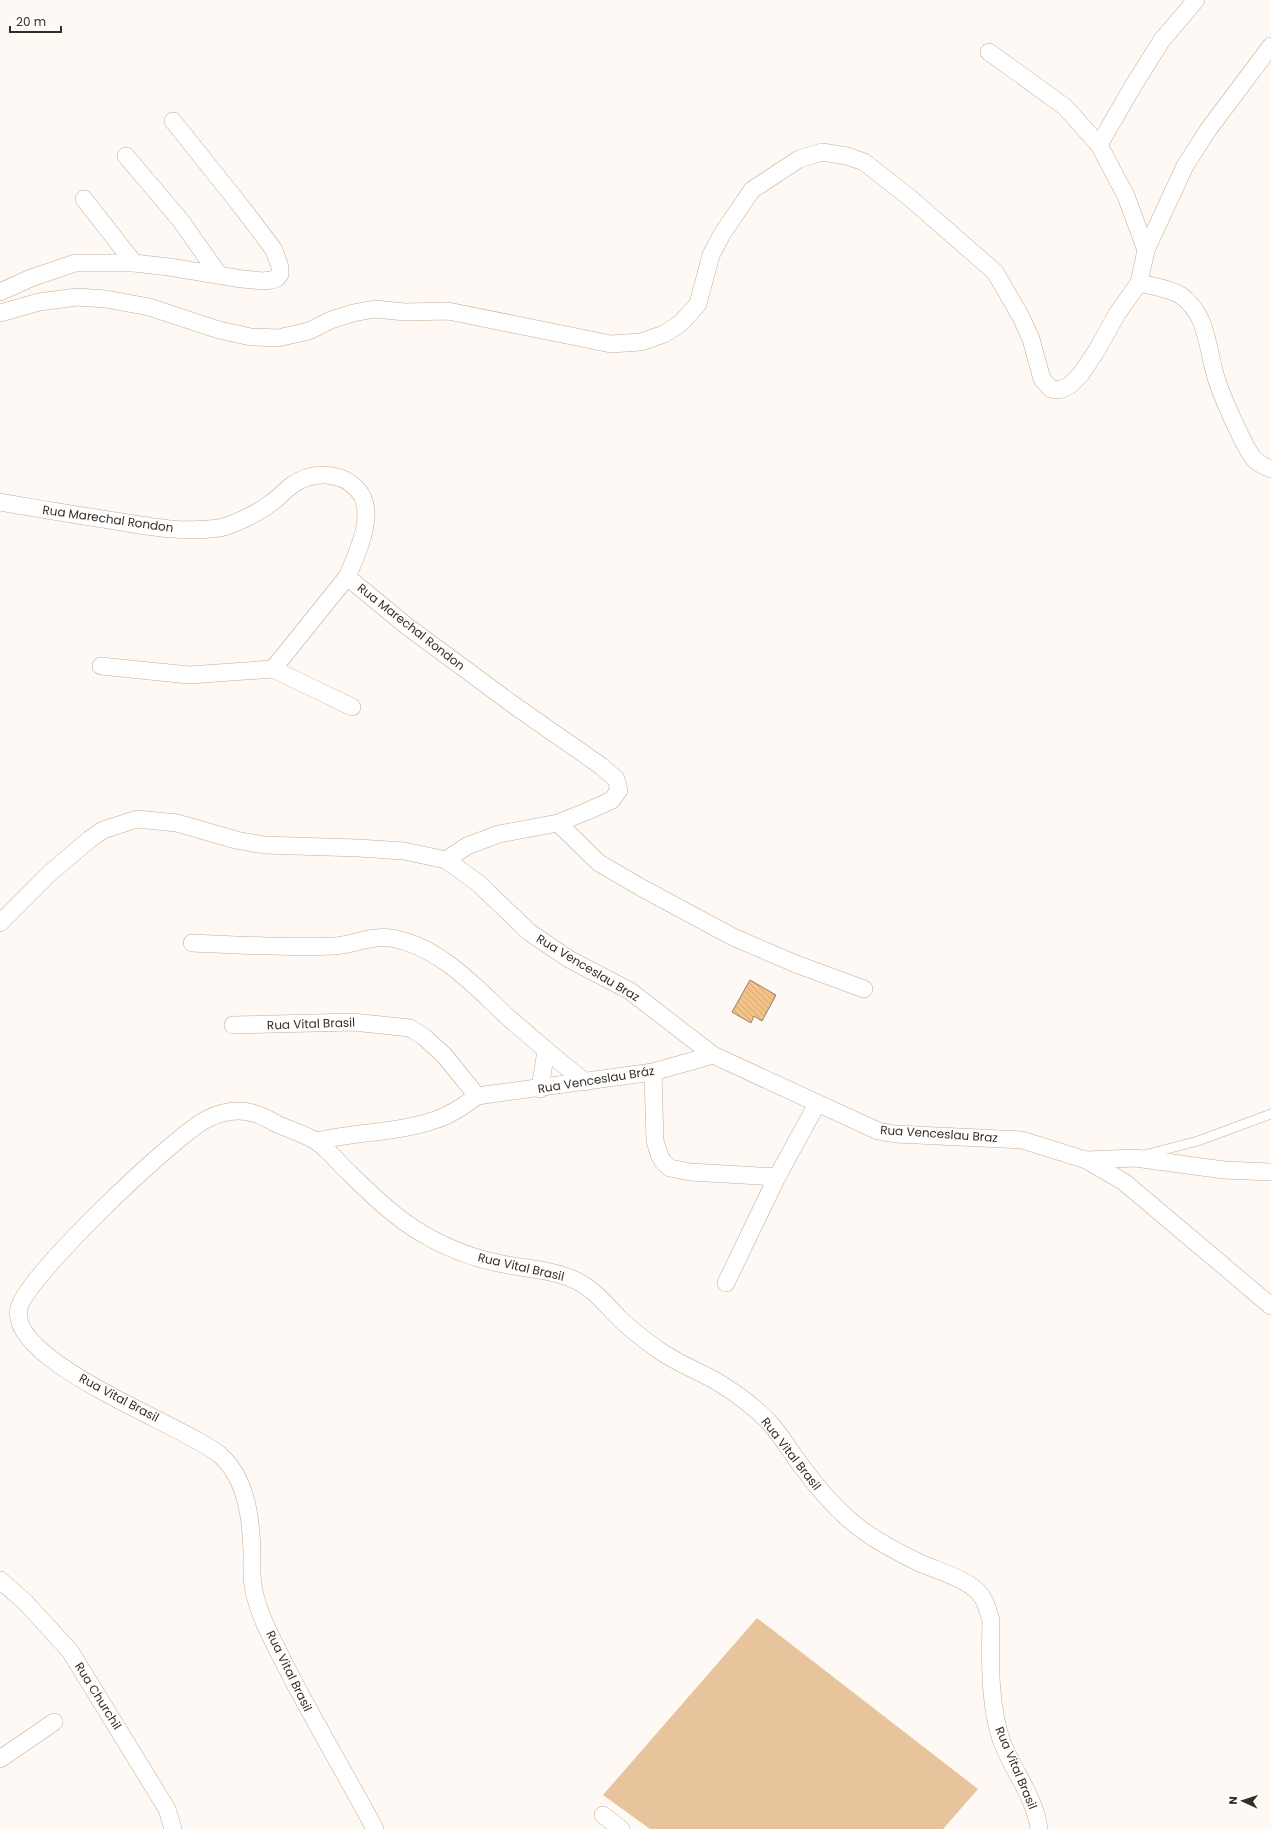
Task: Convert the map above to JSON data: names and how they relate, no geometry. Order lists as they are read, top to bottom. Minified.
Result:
{"streets":{"street":["Rua Marechal Rondon","Rua Venceslau Braz","Rua Vital Brasil","Rua Venceslau Bráz","Rua Churchil"]},"crossings":[["Rua Marechal Rondon","Rua Venceslau Braz"],["Rua Venceslau Braz","Rua Venceslau Bráz"],["Rua Vital Brasil","Rua Venceslau Bráz"]],"scale_bar":"20 m","north":"left"}
